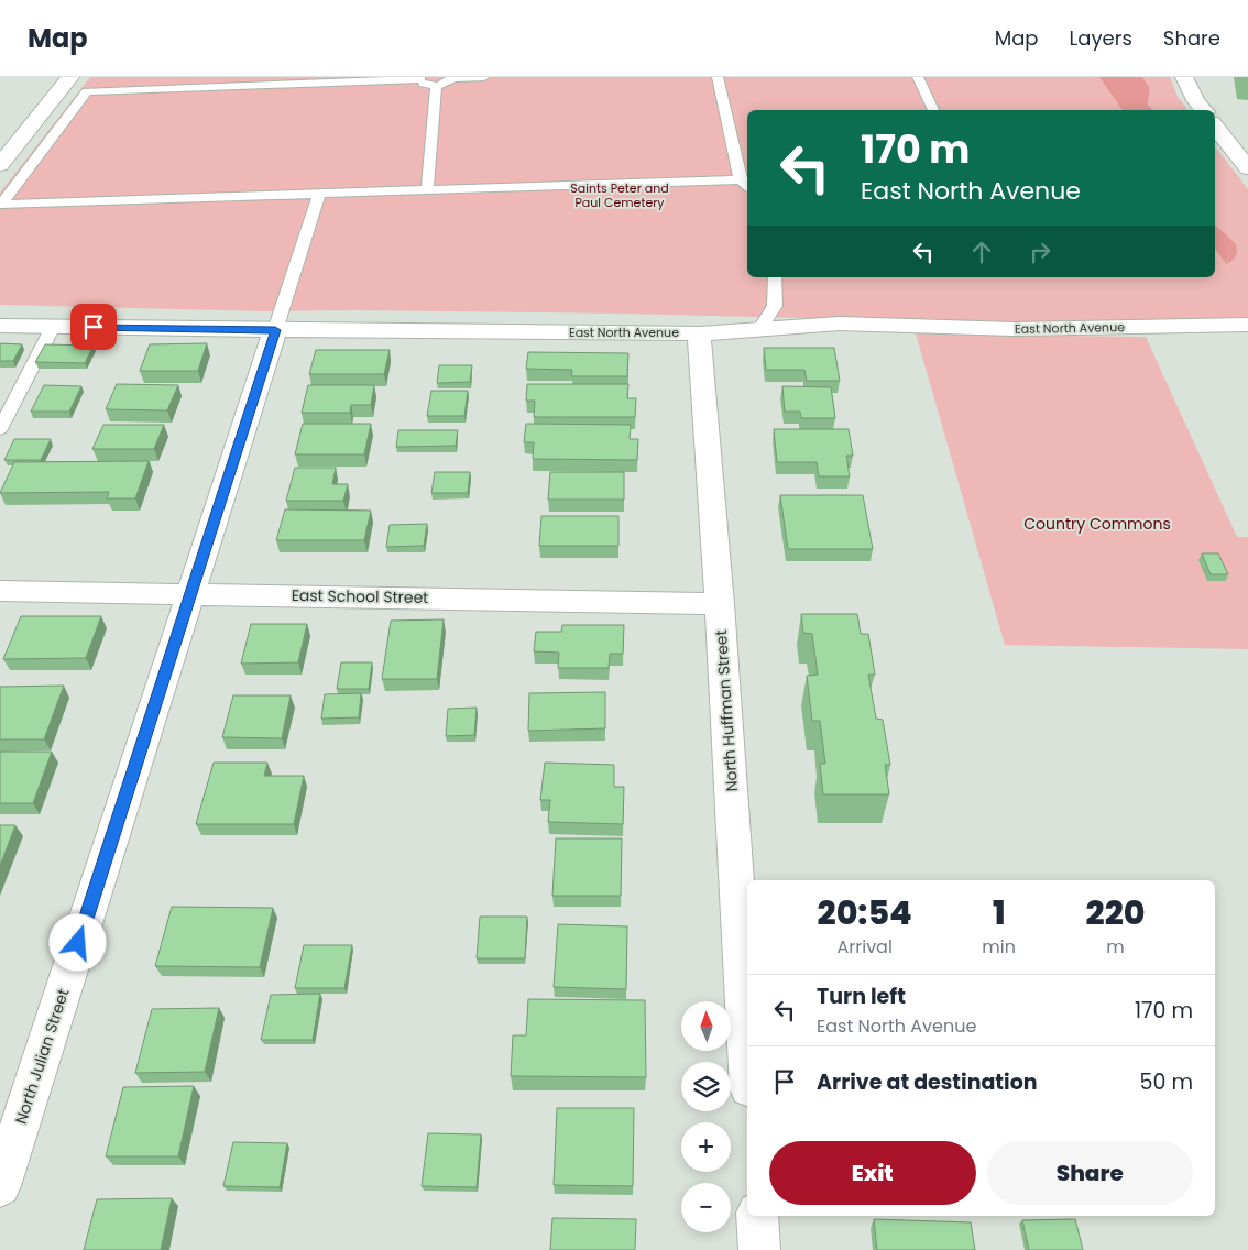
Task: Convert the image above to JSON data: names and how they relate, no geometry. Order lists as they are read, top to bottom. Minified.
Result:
{"streets":{"street":["East North Avenue","East School Street","North Huffman Street","North Julian Street"]},"crossings":[["East North Avenue","North Huffman Street"],["East North Avenue","North Julian Street"],["East School Street","North Huffman Street"],["East School Street","North Julian Street"]],"parks":["Saints Peter and Paul Cemetery","Country Commons"],"north":"top","page":{"header":"Map","nav":["Map","Layers","Share"],"turn":["170 m","East North Avenue"],"eta":["20:54","Arrival","1","min","220","m"],"list":[{"name":"Turn left","note":"East North Avenue","value":"170 m"},{"name":"Arrive at destination","value":"50 m"}],"map_buttons":["+","−"],"buttons":["Exit","Share"]}}
